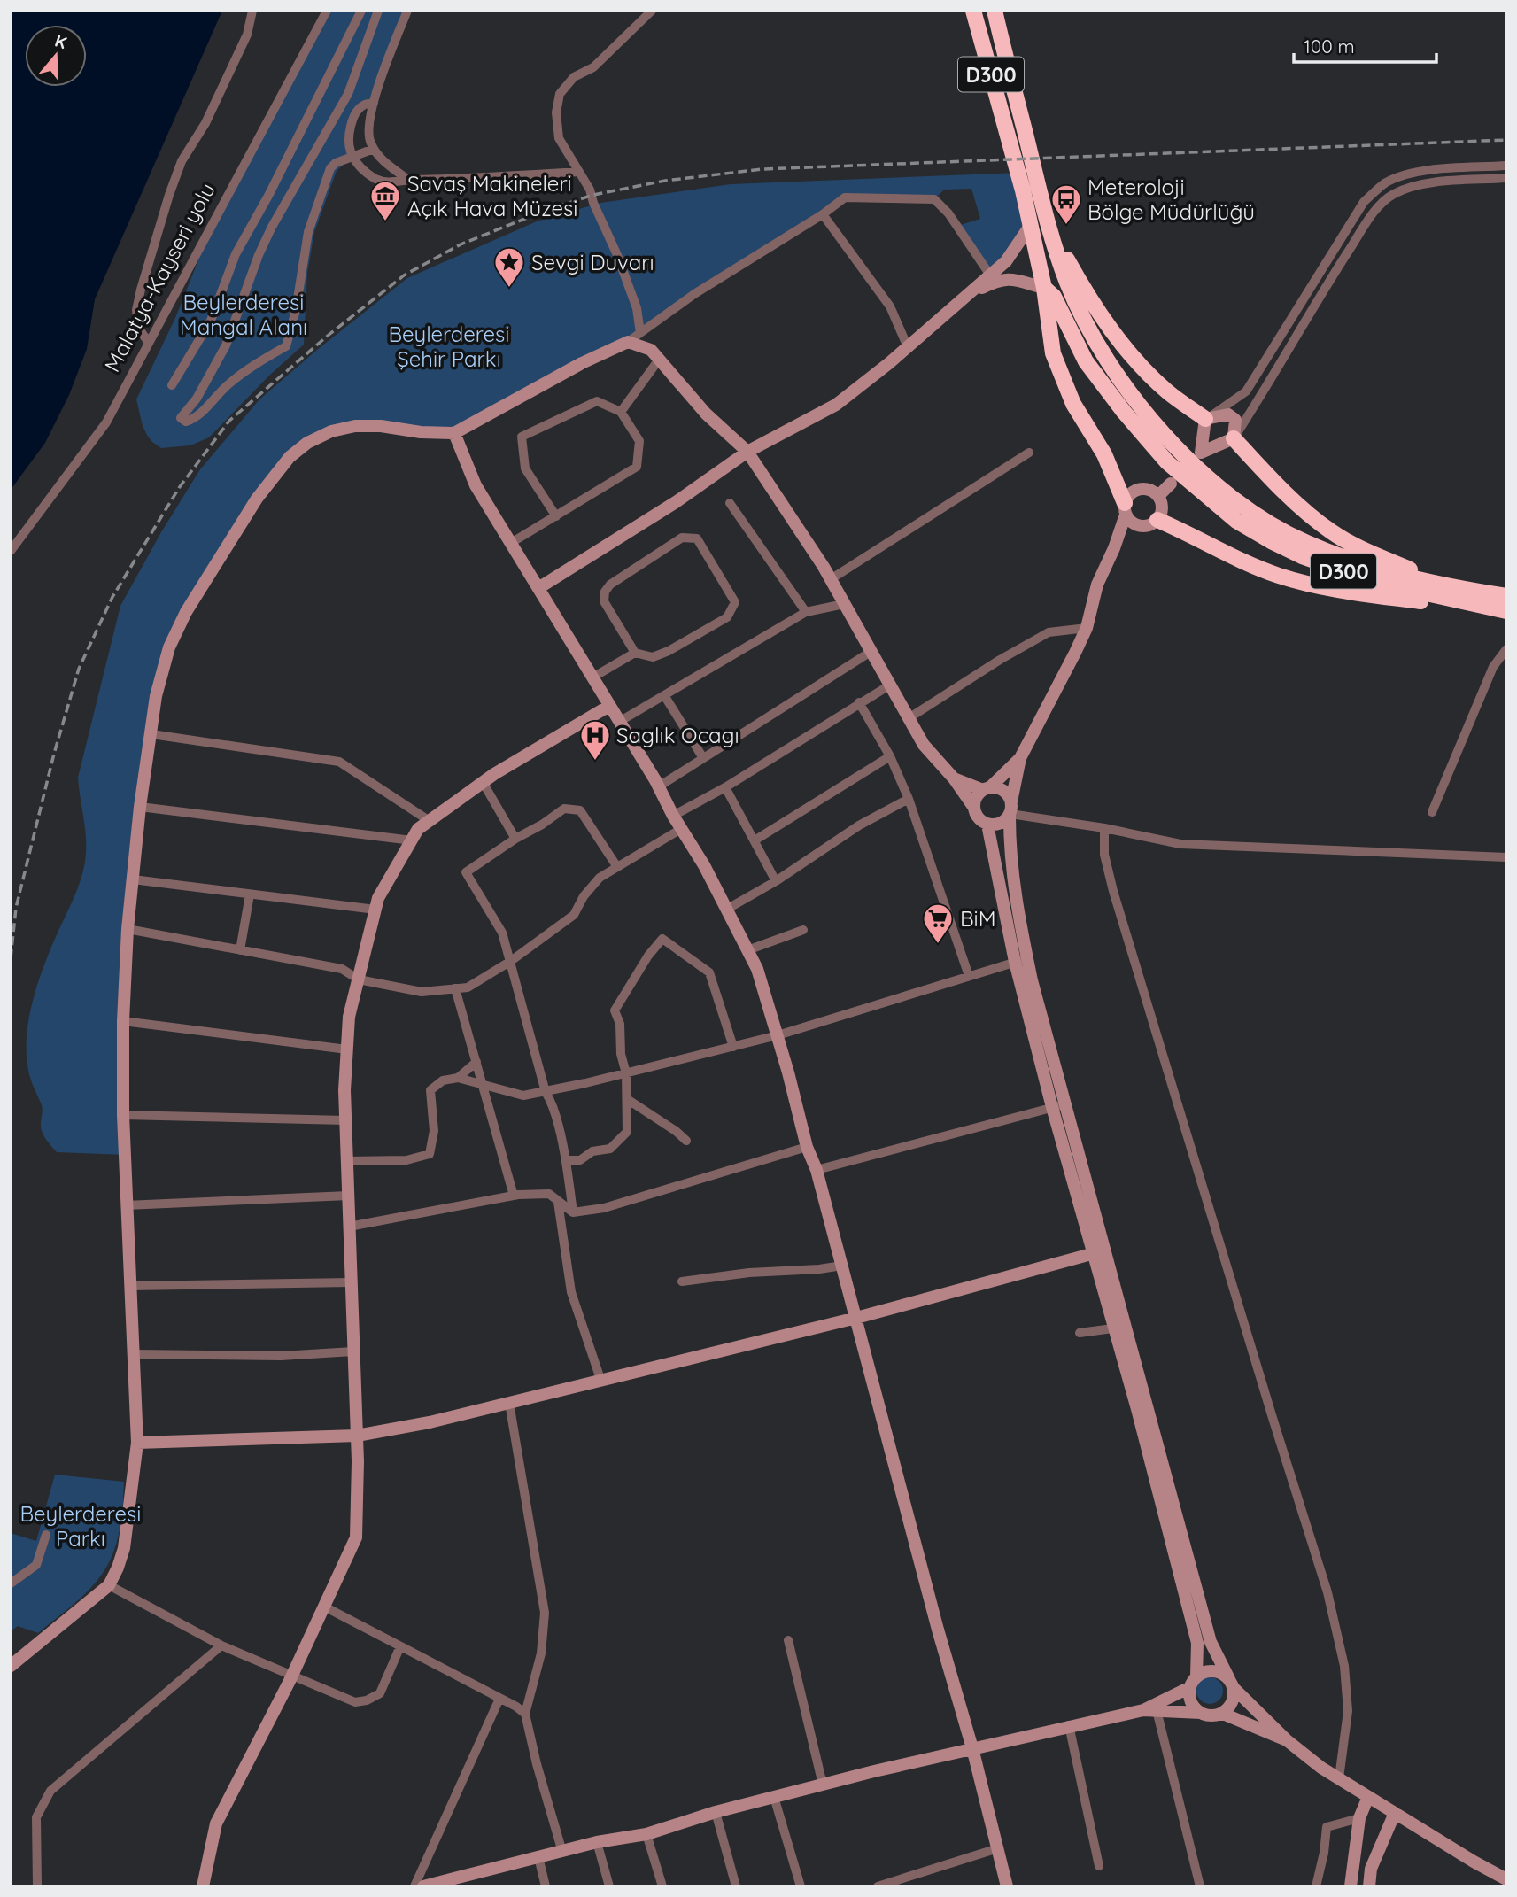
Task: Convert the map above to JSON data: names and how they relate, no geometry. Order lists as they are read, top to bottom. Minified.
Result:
{"streets":{"highway":["D300"],"street":["Malatya-Kayseri yolu"]},"parks":["Beylerderesi Mangal Alanı","Beylerderesi Şehir Parkı","Beylerderesi Parkı"],"places":{"museum":["Savaş Makineleri Açık Hava Müzesi"],"bus stop":["Meteroloji Bölge Müdürlüğü"],"place":["Sevgi Duvarı"],"hospital":["Saglık Ocagı"],"supermarket":["BiM"]},"scale_bar":"100 m","north":"top"}
